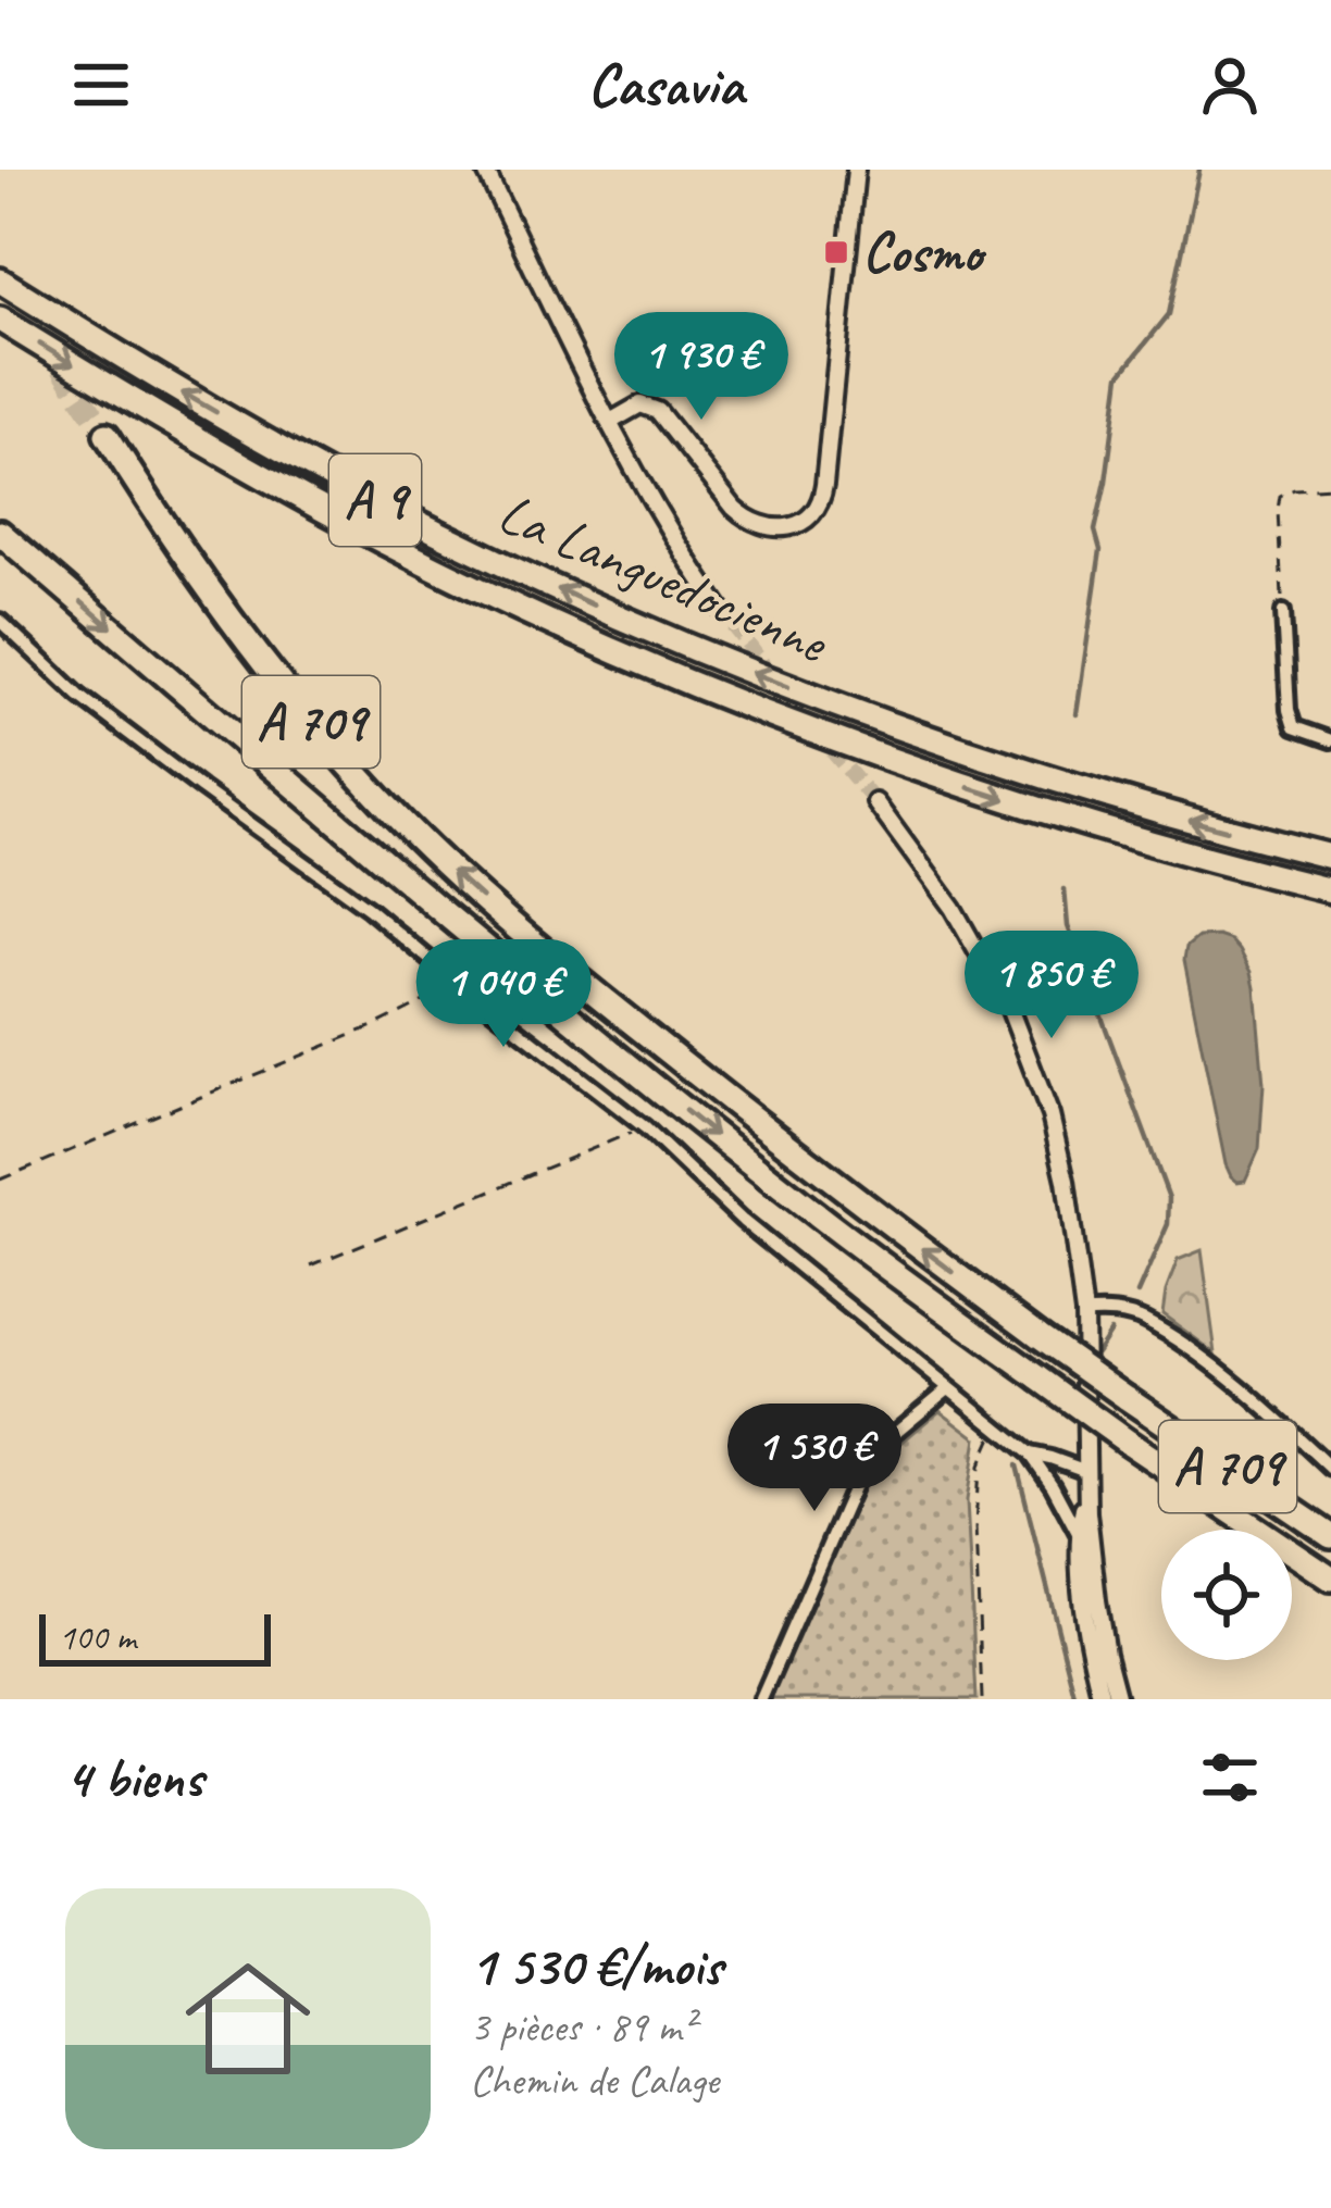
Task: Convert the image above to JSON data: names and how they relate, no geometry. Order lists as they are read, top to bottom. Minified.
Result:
{"streets":{"highway":["A 9","La Languedocienne","A 709"]},"places":{"transit":["Cosmo"]},"scale_bar":"100 m","page":{"header":"Casavia","price":["1 930 €","1 850 €","1 040 €","1 530 €"],"scale":"100 m","heading":"4 biens","list":[{"name":"1 530 €/mois","note":"3 pièces · 89 m² · Chemin de Calage"}]}}
